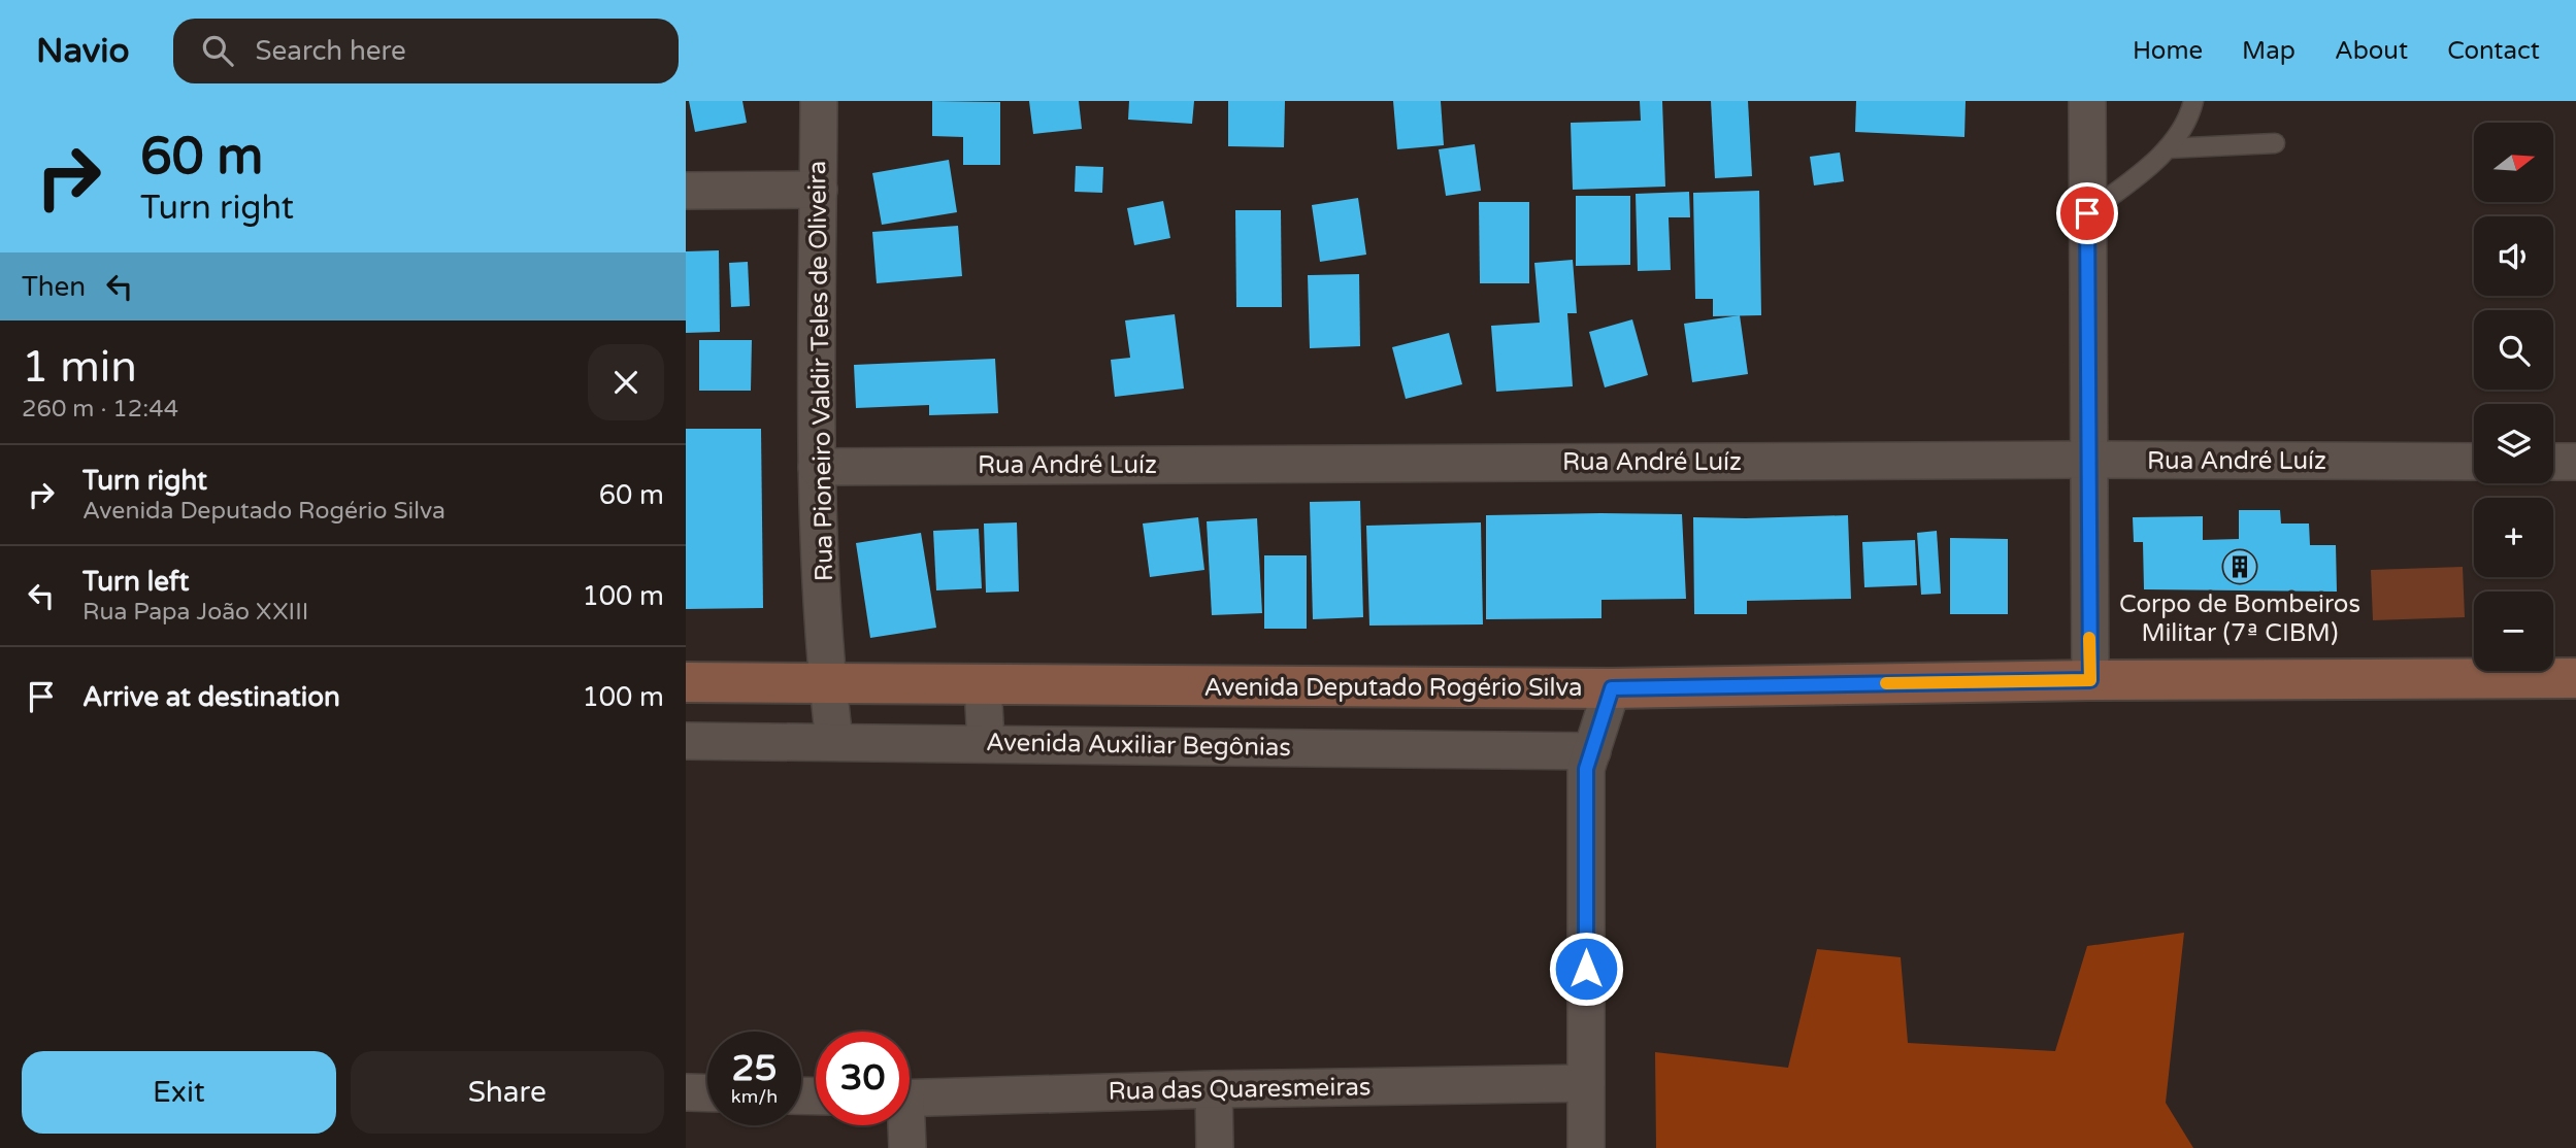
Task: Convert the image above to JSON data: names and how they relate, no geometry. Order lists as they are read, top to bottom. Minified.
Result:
{"streets":{"street":["Rua Pioneiro Valdir Teles de Oliveira","Rua André Luíz","Avenida Deputado Rogério Silva","Avenida Auxiliar Begônias","Rua das Quaresmeiras"]},"crossings":[["Rua Pioneiro Valdir Teles de Oliveira","Rua André Luíz"],["Rua Pioneiro Valdir Teles de Oliveira","Avenida Deputado Rogério Silva"],["Rua Pioneiro Valdir Teles de Oliveira","Avenida Auxiliar Begônias"]],"places":{"building":["Corpo de Bombeiros Militar (7ª CIBM)"]},"north":"right","page":{"header":"Navio","search":"Search here","nav":["Home","Map","About","Contact"],"turn":["60 m","Turn right"],"map_buttons":["+","−"],"then":"Then","heading":["1 min","260 m · 12:44"],"list":[{"name":"Turn right","note":"Avenida Deputado Rogério Silva","value":"60 m"},{"name":"Turn left","note":"Rua Papa João XXIII","value":"100 m"},{"name":"Arrive at destination","value":"100 m"}],"speed":"25 km/h","limit":"30","buttons":["Exit","Share"]}}
